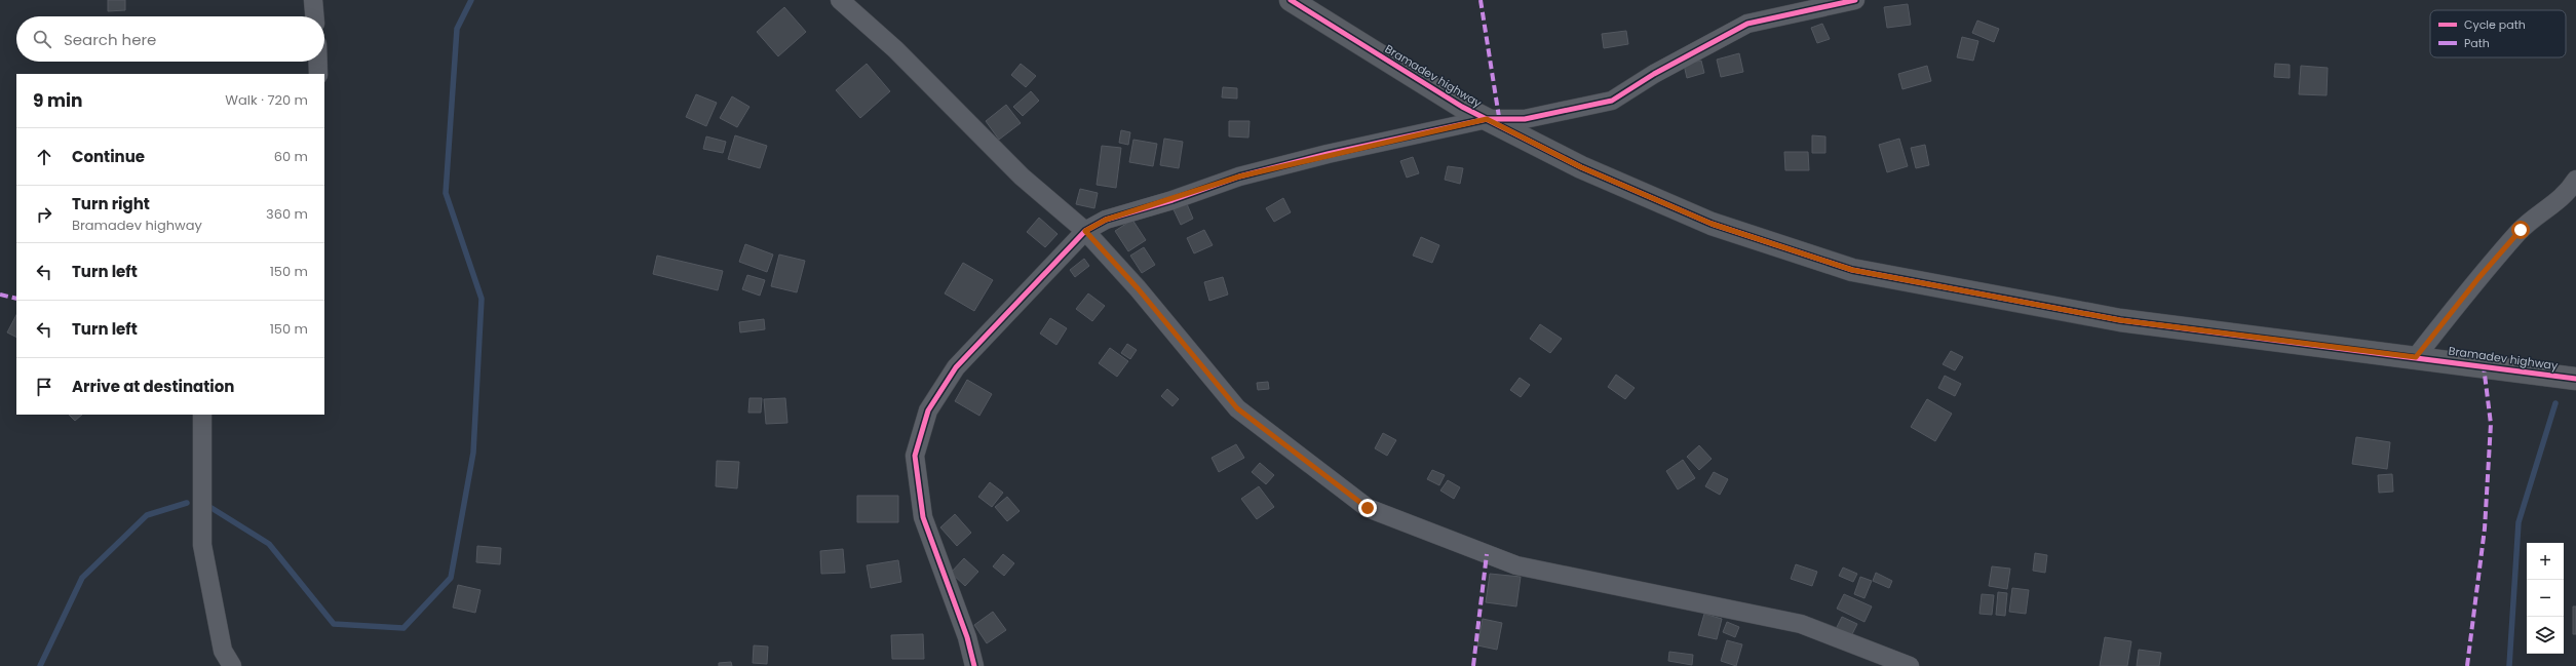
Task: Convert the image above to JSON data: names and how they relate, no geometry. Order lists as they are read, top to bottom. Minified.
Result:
{"streets":{"street":["Bramadev highway"]},"legend":["Cycle path","Path"],"page":{"search":"Search here","heading":["9 min","Walk · 720 m"],"list":[["Continue","60 m"],["Turn right","Bramadev highway","360 m"],["Turn left","150 m"],["Turn left","150 m"],"Arrive at destination"],"map_buttons":["+","−"]}}
